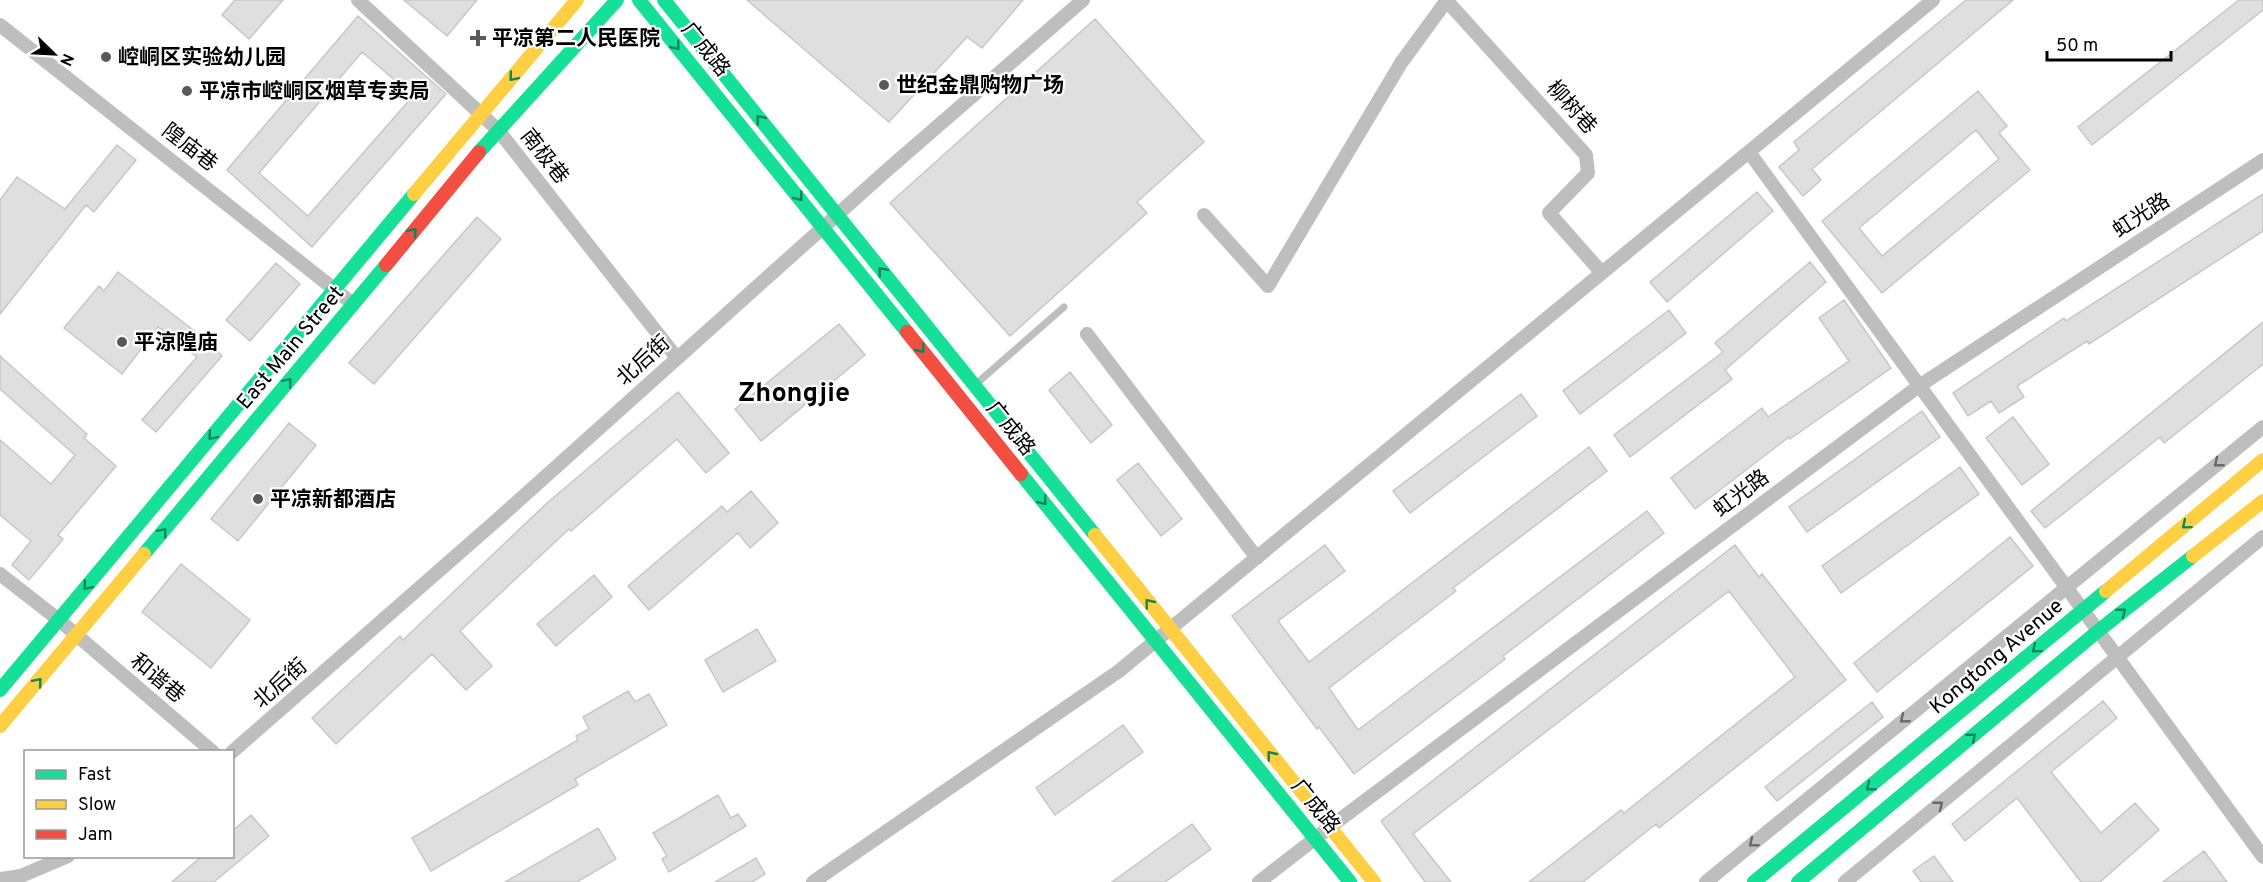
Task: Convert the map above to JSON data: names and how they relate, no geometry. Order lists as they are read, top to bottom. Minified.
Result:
{"streets":{"main road":["广成路","East Main Street","Kongtong Avenue"],"street":["柳树巷","隍庙巷","南极巷","虹光路","北后街","和谐巷"]},"crossings":[["广成路","虹光路"],["广成路","北后街"],["隍庙巷","East Main Street"],["南极巷","East Main Street"],["南极巷","北后街"],["East Main Street","和谐巷"]],"districts":["Zhongjie"],"places":{"health":["平凉第二人民医院"],"other":["崆峒区实验幼儿园","世纪金鼎购物广场","平凉市崆峒区烟草专卖局","平涼隍庙","平凉新都酒店"]},"legend":["Fast","Slow","Jam"],"scale_bar":"50 m","north":"bottom right"}
